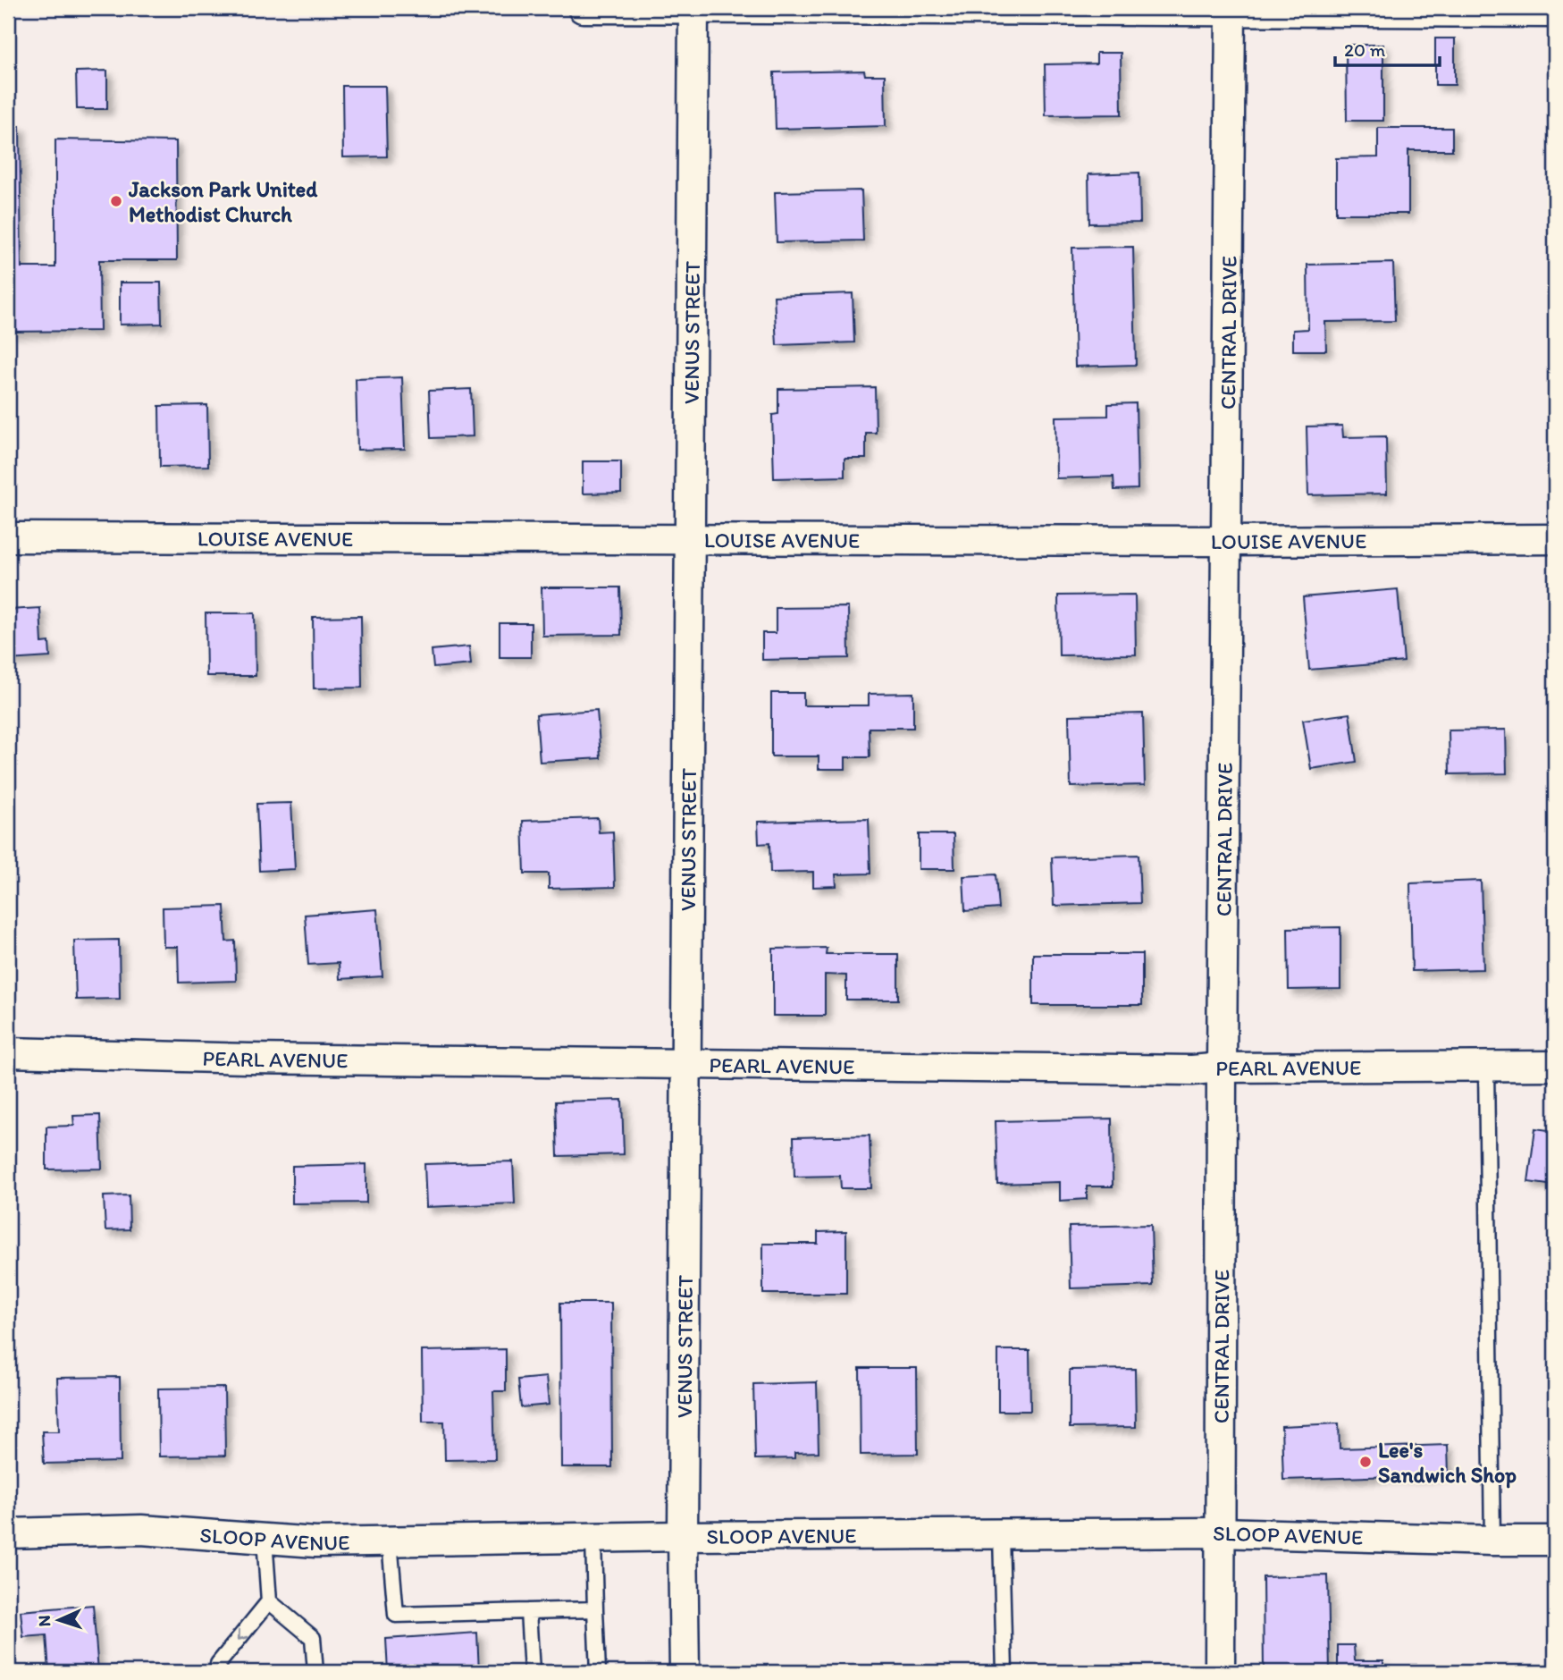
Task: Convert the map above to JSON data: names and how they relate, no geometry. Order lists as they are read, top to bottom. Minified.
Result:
{"streets":{"street":["VENUS STREET","CENTRAL DRIVE","LOUISE AVENUE","PEARL AVENUE","SLOOP AVENUE"]},"crossings":[["VENUS STREET","LOUISE AVENUE"],["VENUS STREET","PEARL AVENUE"],["VENUS STREET","SLOOP AVENUE"],["CENTRAL DRIVE","LOUISE AVENUE"],["CENTRAL DRIVE","PEARL AVENUE"],["CENTRAL DRIVE","SLOOP AVENUE"]],"places":["Jackson Park United Methodist Church","Lee's Sandwich Shop"],"scale_bar":"20 m","north":"left"}
